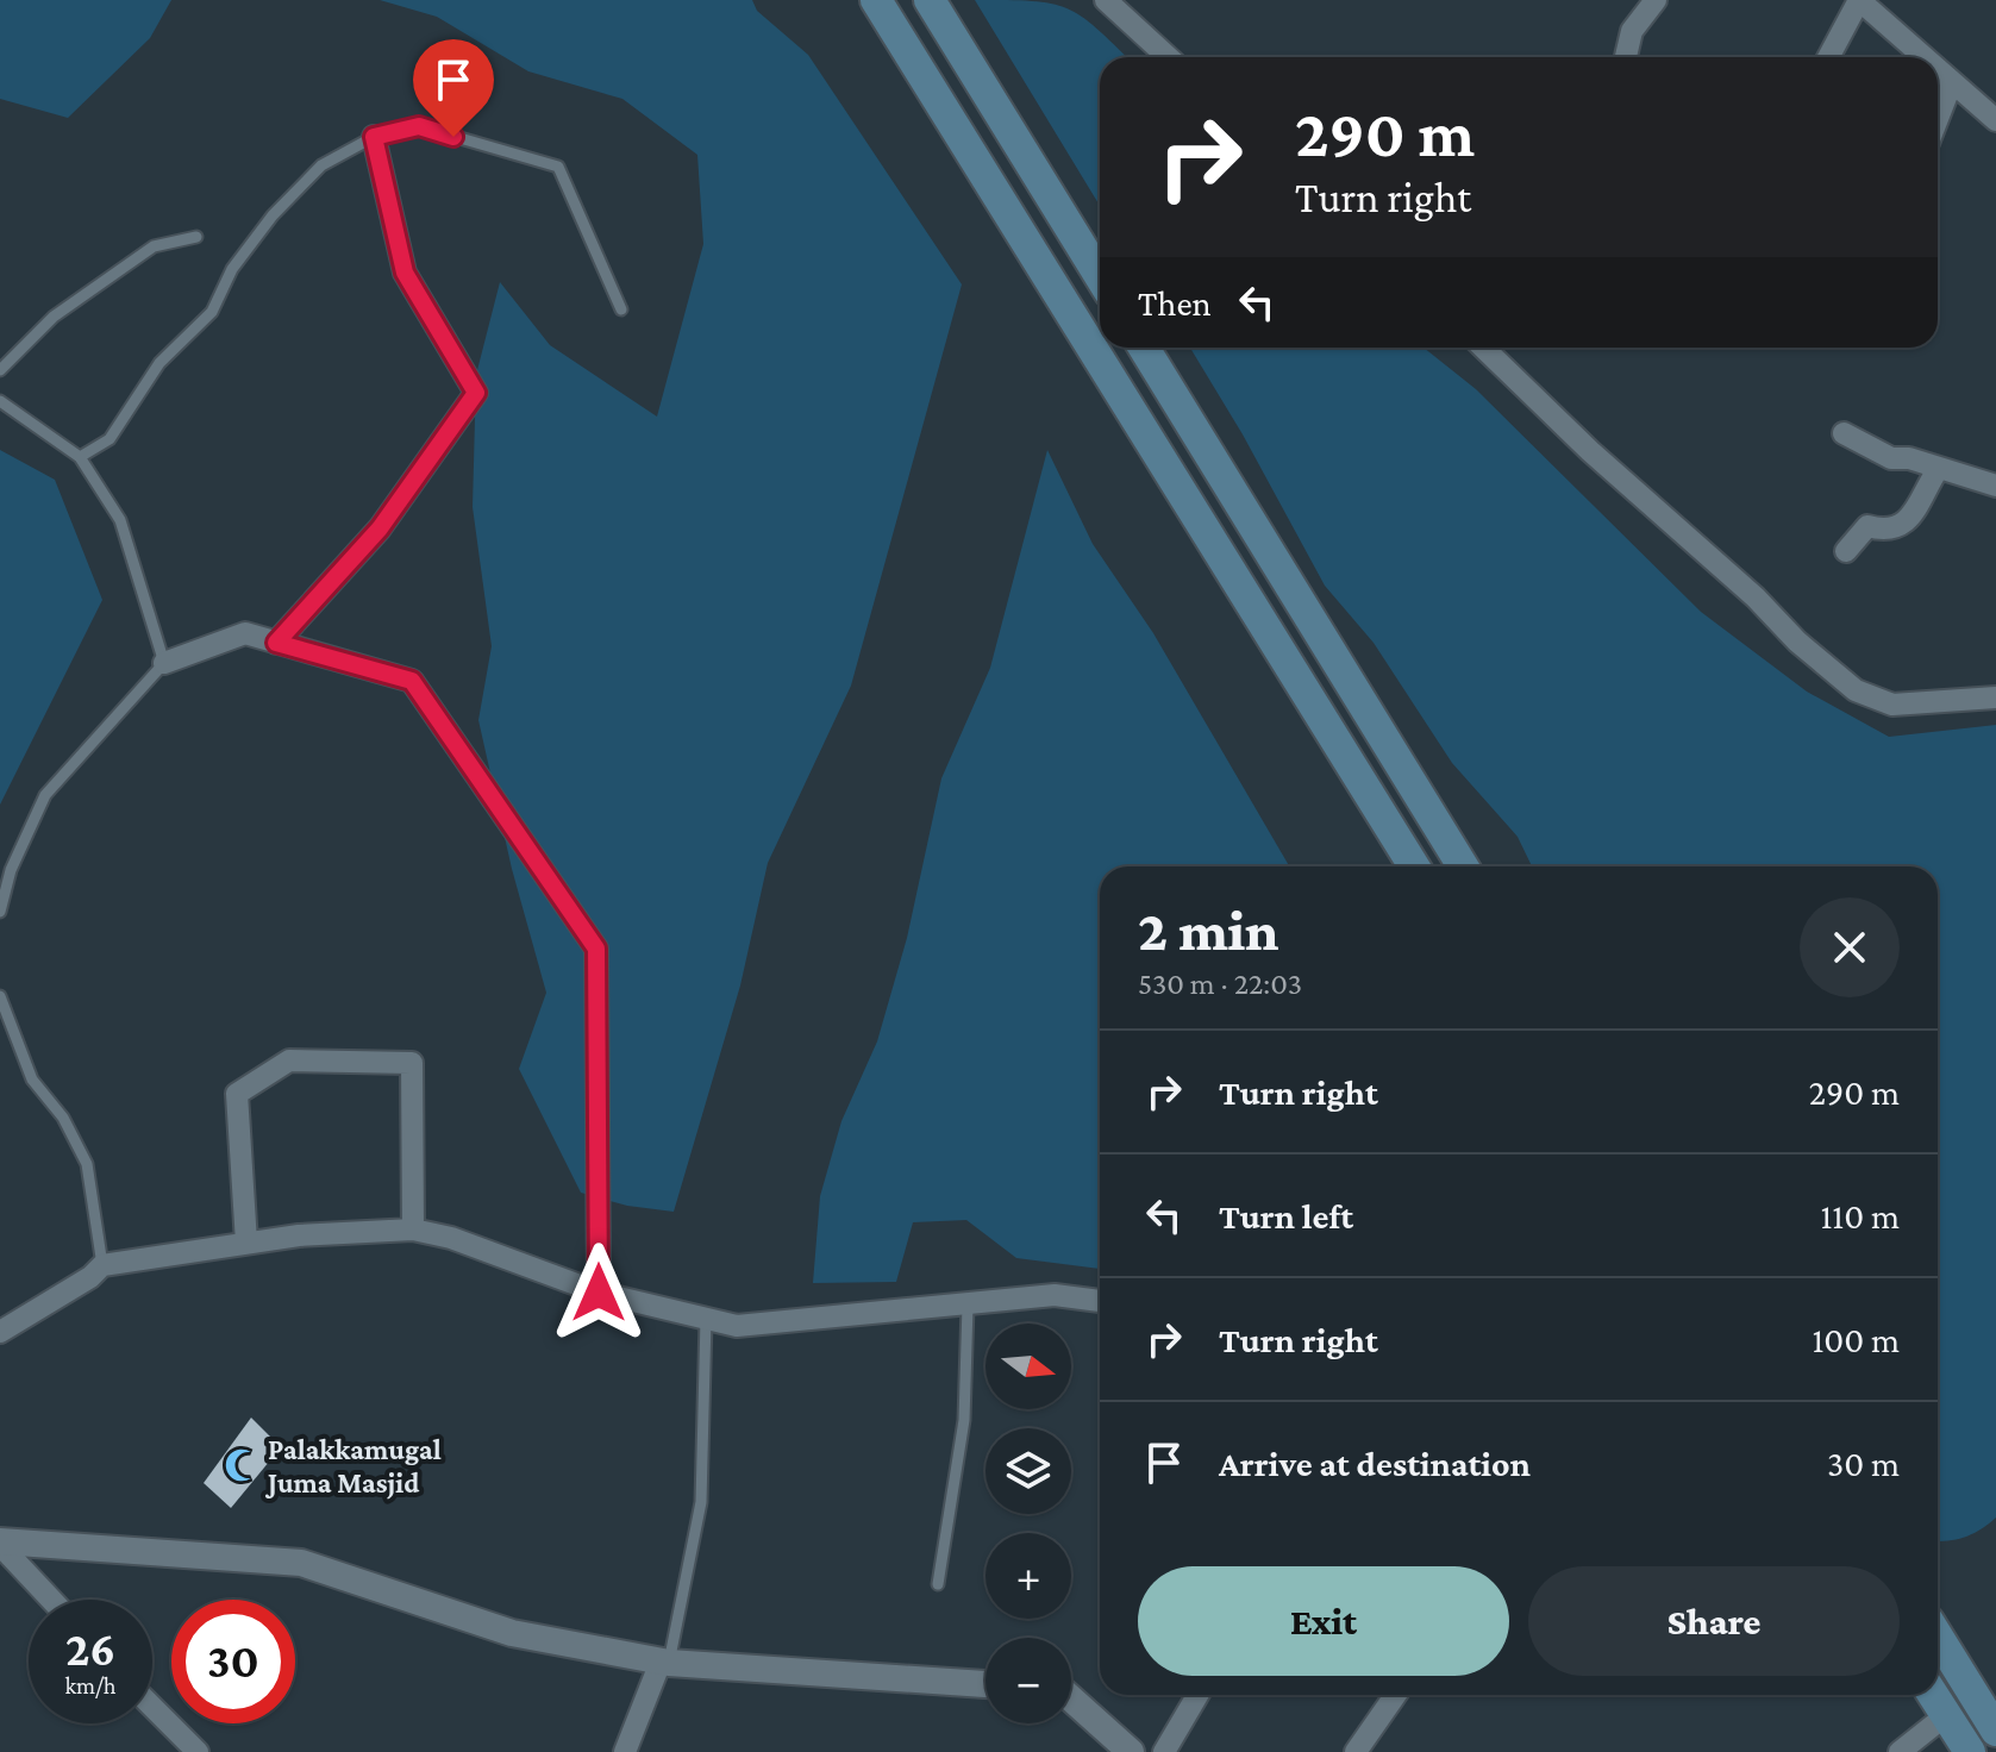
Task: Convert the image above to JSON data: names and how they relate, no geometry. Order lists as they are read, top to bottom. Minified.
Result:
{"places":{"mosque":["Palakkamugal Juma Masjid"]},"north":"right","page":{"turn":["290 m","Turn right"],"then":"Then","heading":["2 min","530 m · 22:03"],"list":[{"name":"Turn right","value":"290 m"},{"name":"Turn left","value":"110 m"},{"name":"Turn right","value":"100 m"},{"name":"Arrive at destination","value":"30 m"}],"map_buttons":["+","−"],"buttons":["Exit","Share"],"speed":"26 km/h","limit":"30"}}
